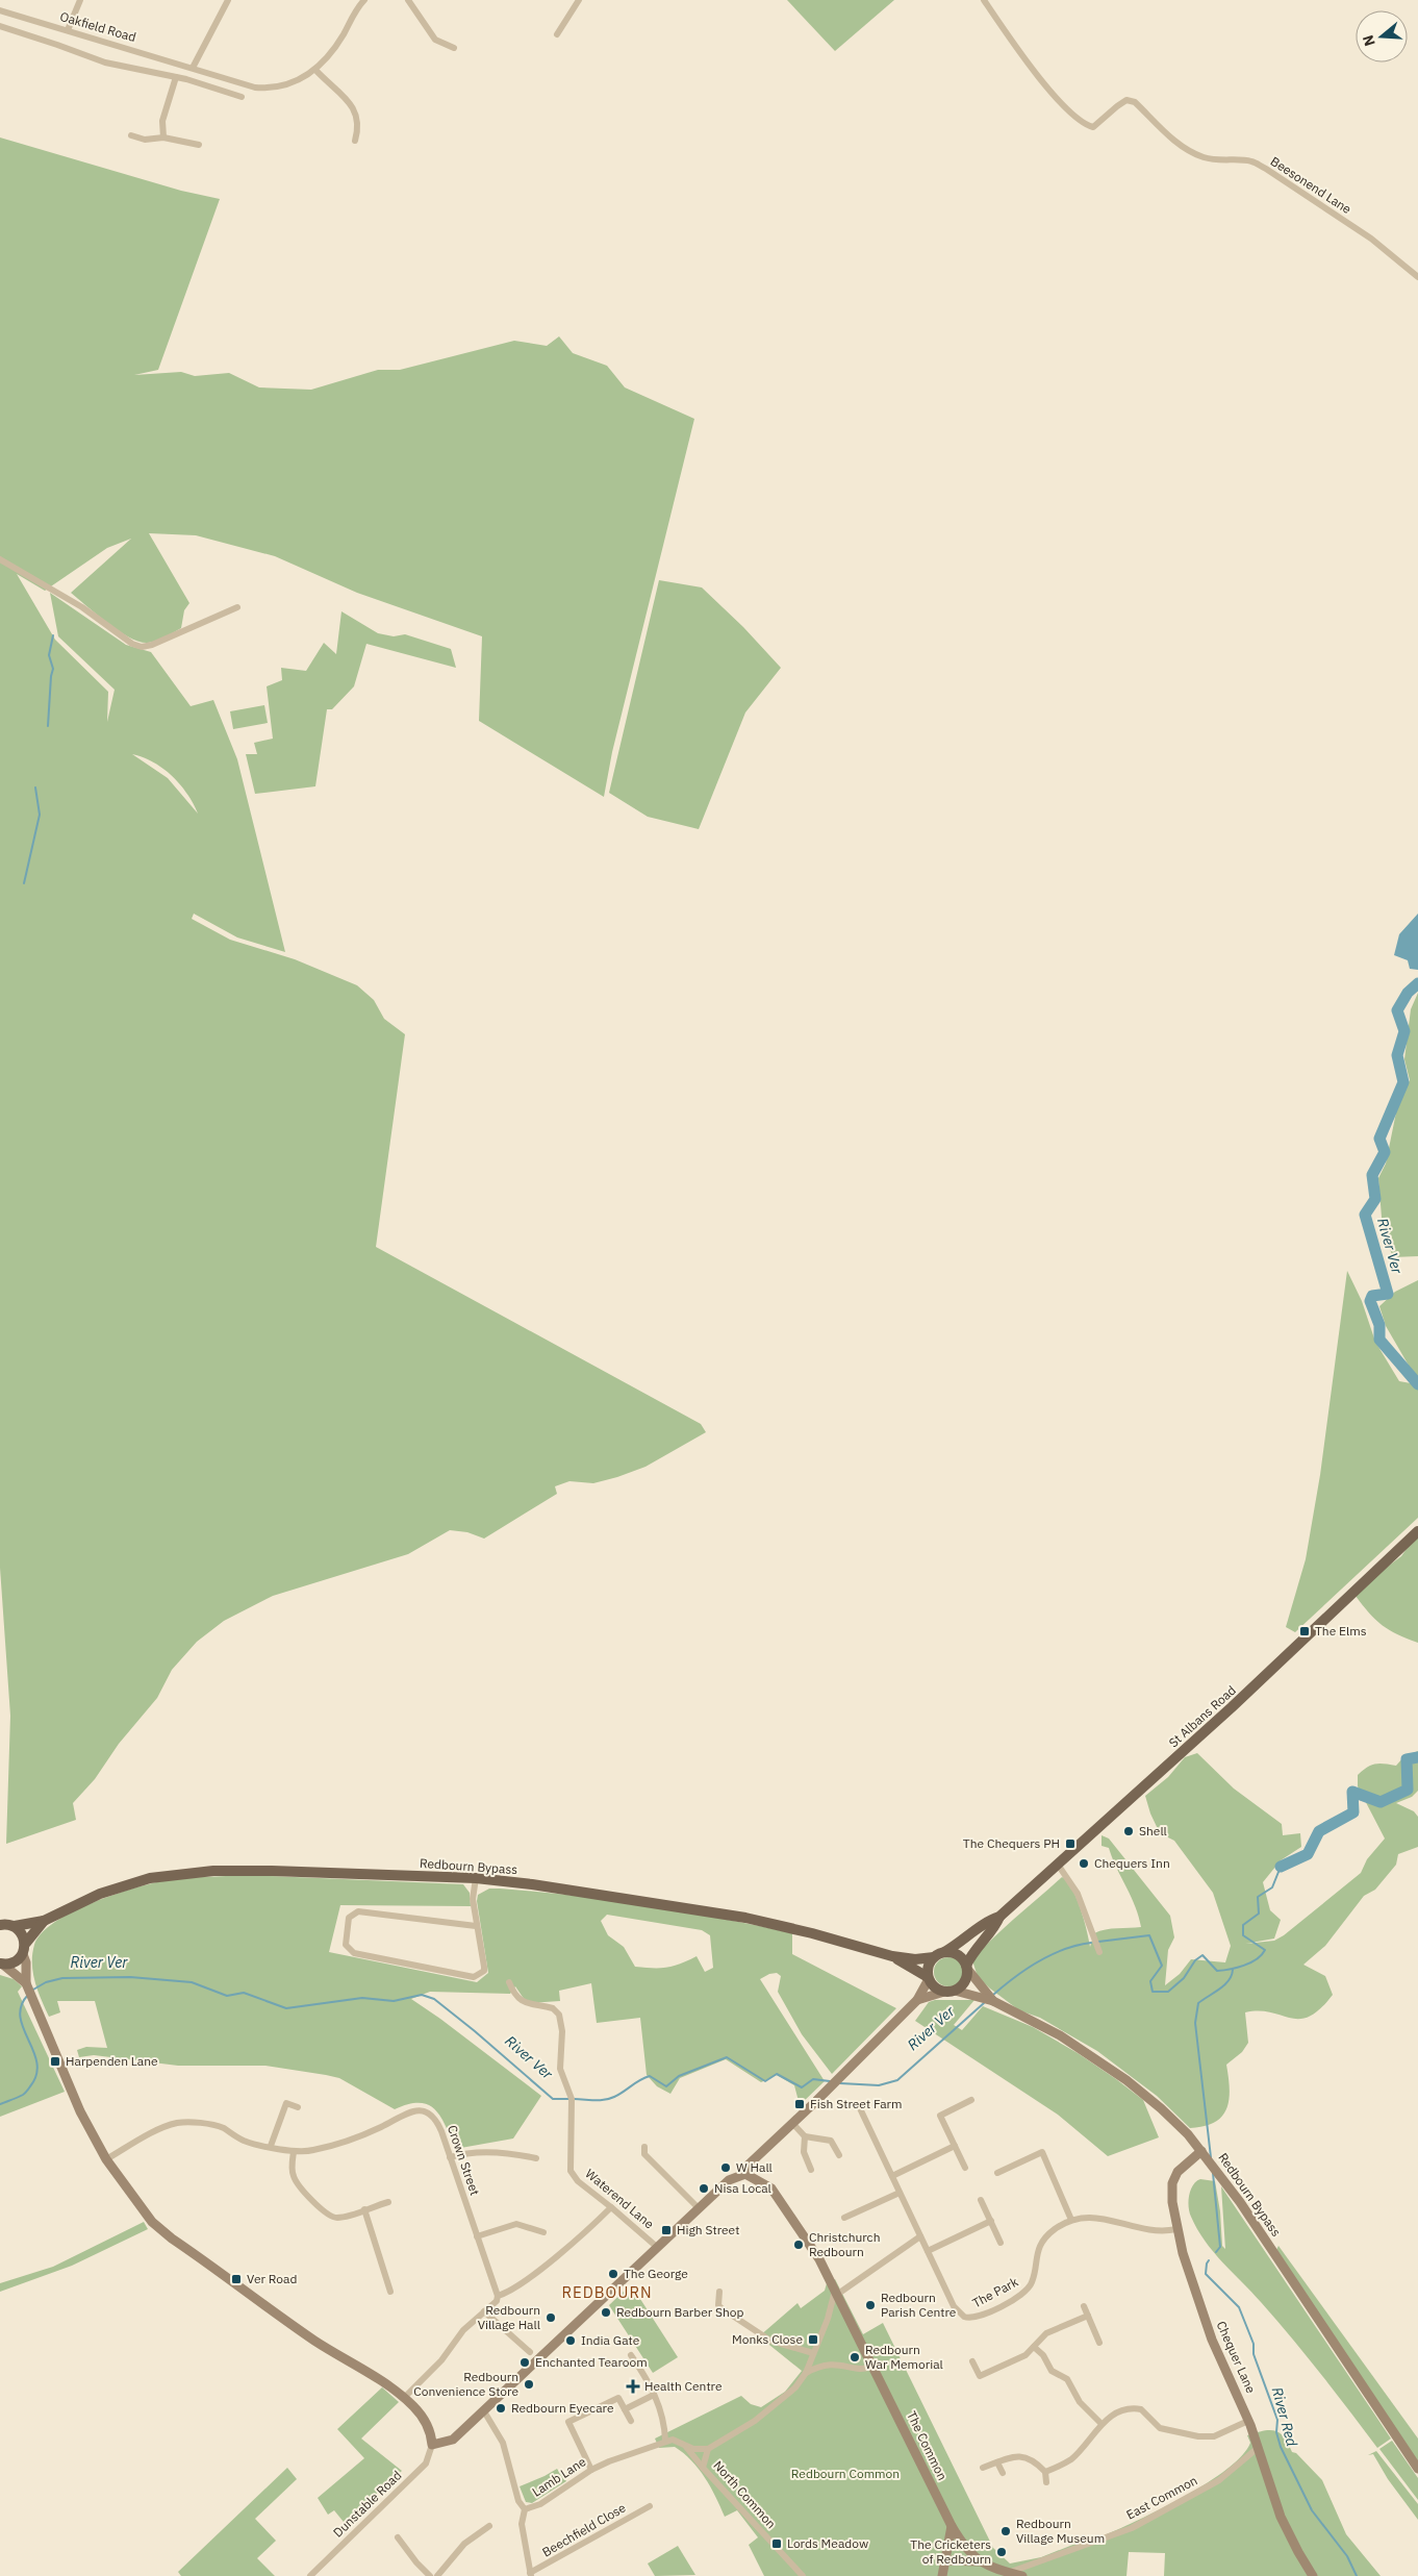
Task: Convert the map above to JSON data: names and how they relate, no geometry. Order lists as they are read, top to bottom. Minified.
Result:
{"streets":{"main road":["St Albans Road","Redbourn Bypass"],"street":["Oakfield Road","Beesonend Lane","Crown Street","Waterend Lane","The Park","Chequer Lane","The Common","Lamb Lane","North Common","East Common","Dunstable Road","Beechfield Close"]},"crossings":[["St Albans Road","Redbourn Bypass"],["Redbourn Bypass","Chequer Lane"],["The Park","Chequer Lane"],["Chequer Lane","East Common"],["The Common","East Common"]],"districts":["REDBOURN"],"water":["River Ver","River Red"],"parks":["Redbourn Common"],"places":{"transit":["The Elms","The Chequers PH","Harpenden Lane","Fish Street Farm","High Street","Ver Road","Monks Close","Lords Meadow"],"other":["Shell","Chequers Inn","W Hall","Nisa Local","Christchurch Redbourn","The George","Redbourn Parish Centre","Redbourn Barber Shop","Redbourn Village Hall","India Gate","Redbourn War Memorial","Enchanted Tearoom","Redbourn Convenience Store","Redbourn Eyecare","Redbourn Village Museum","The Cricketers of Redbourn"],"health":["Health Centre"]},"north":"left"}
